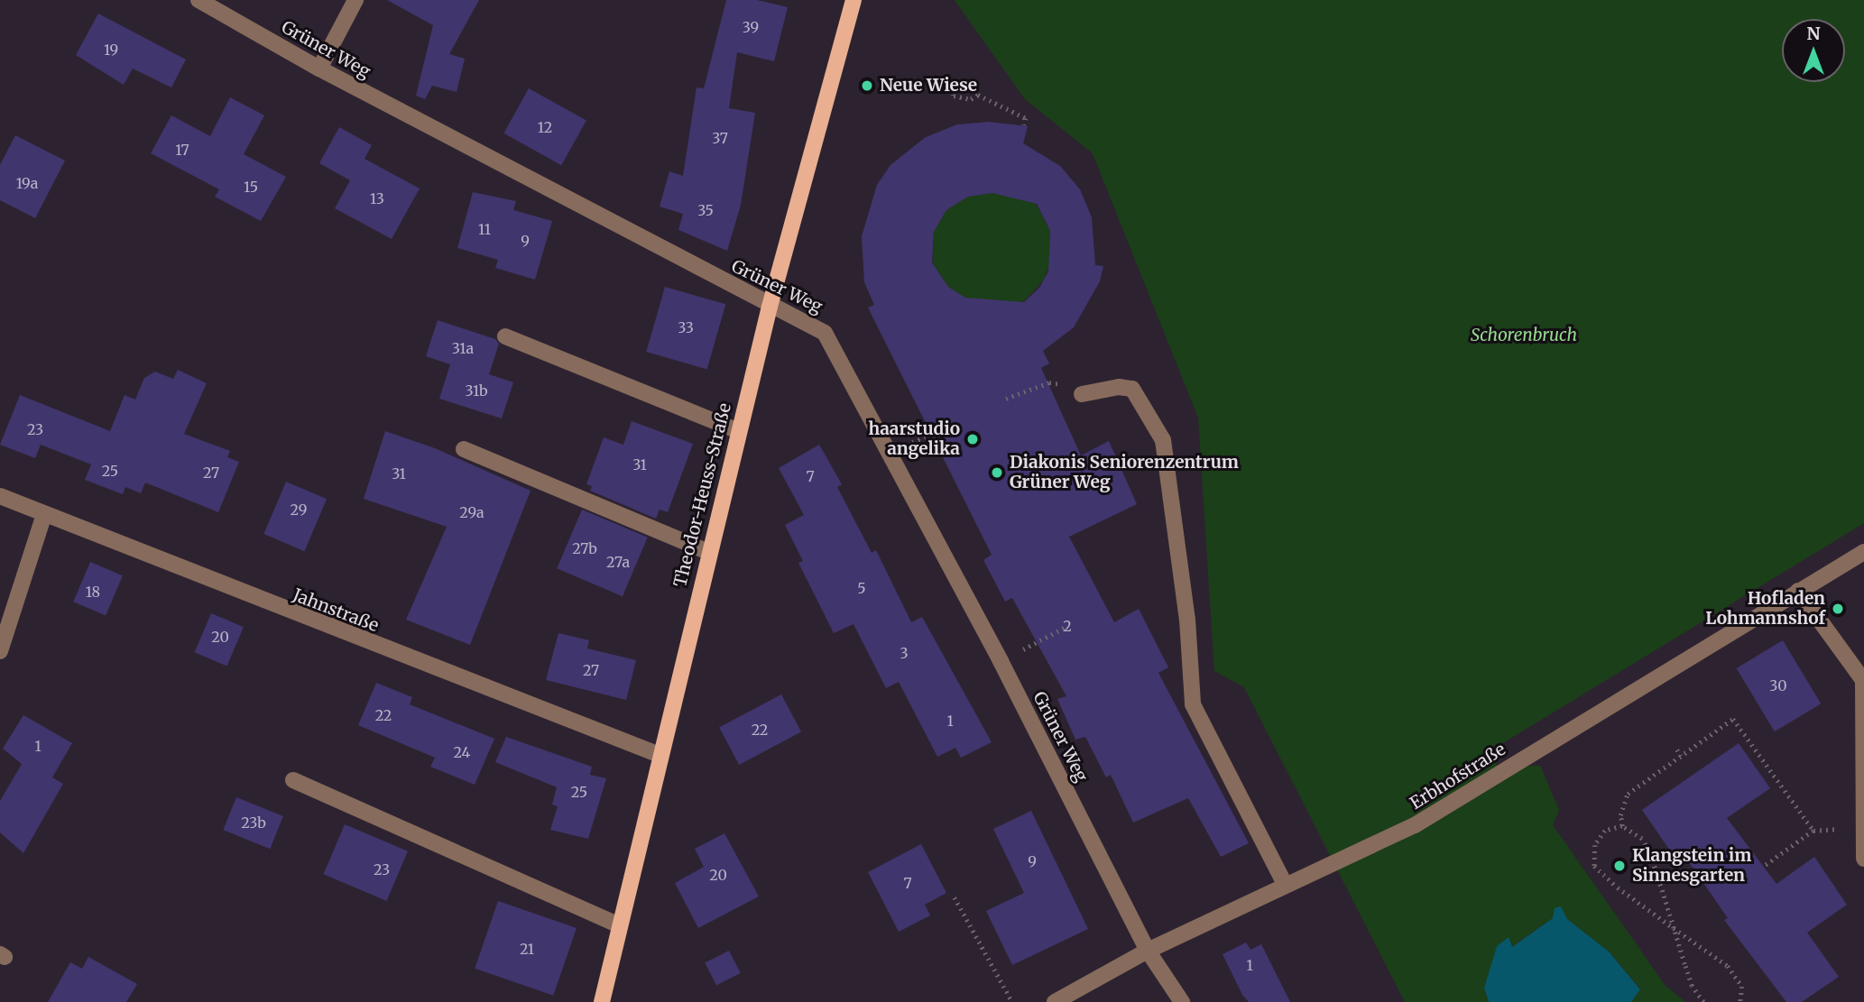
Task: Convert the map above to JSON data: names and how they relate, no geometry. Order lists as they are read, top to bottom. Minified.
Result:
{"streets":{"main road":["Theodor-Heuss-Straße"],"street":["Grüner Weg","Jahnstraße","Erbhofstraße"]},"crossings":[["Grüner Weg","Theodor-Heuss-Straße"],["Grüner Weg","Erbhofstraße"],["Theodor-Heuss-Straße","Jahnstraße"]],"parks":["Schorenbruch"],"places":["Neue Wiese","haarstudio angelika","Diakonis Seniorenzentrum Grüner Weg","Hofladen Lohmannshof","Klangstein im Sinnesgarten"],"house_numbers":["39","19","12","37","17","19a","15","13","35","11","9","33","31a","31b","23","31","25","27","31","7","29","29a","27b","27a","5","18","2","20","3","27","30","22","1","22","1","24","25","23b","9","23","20","7","21","1"],"north":"top"}
